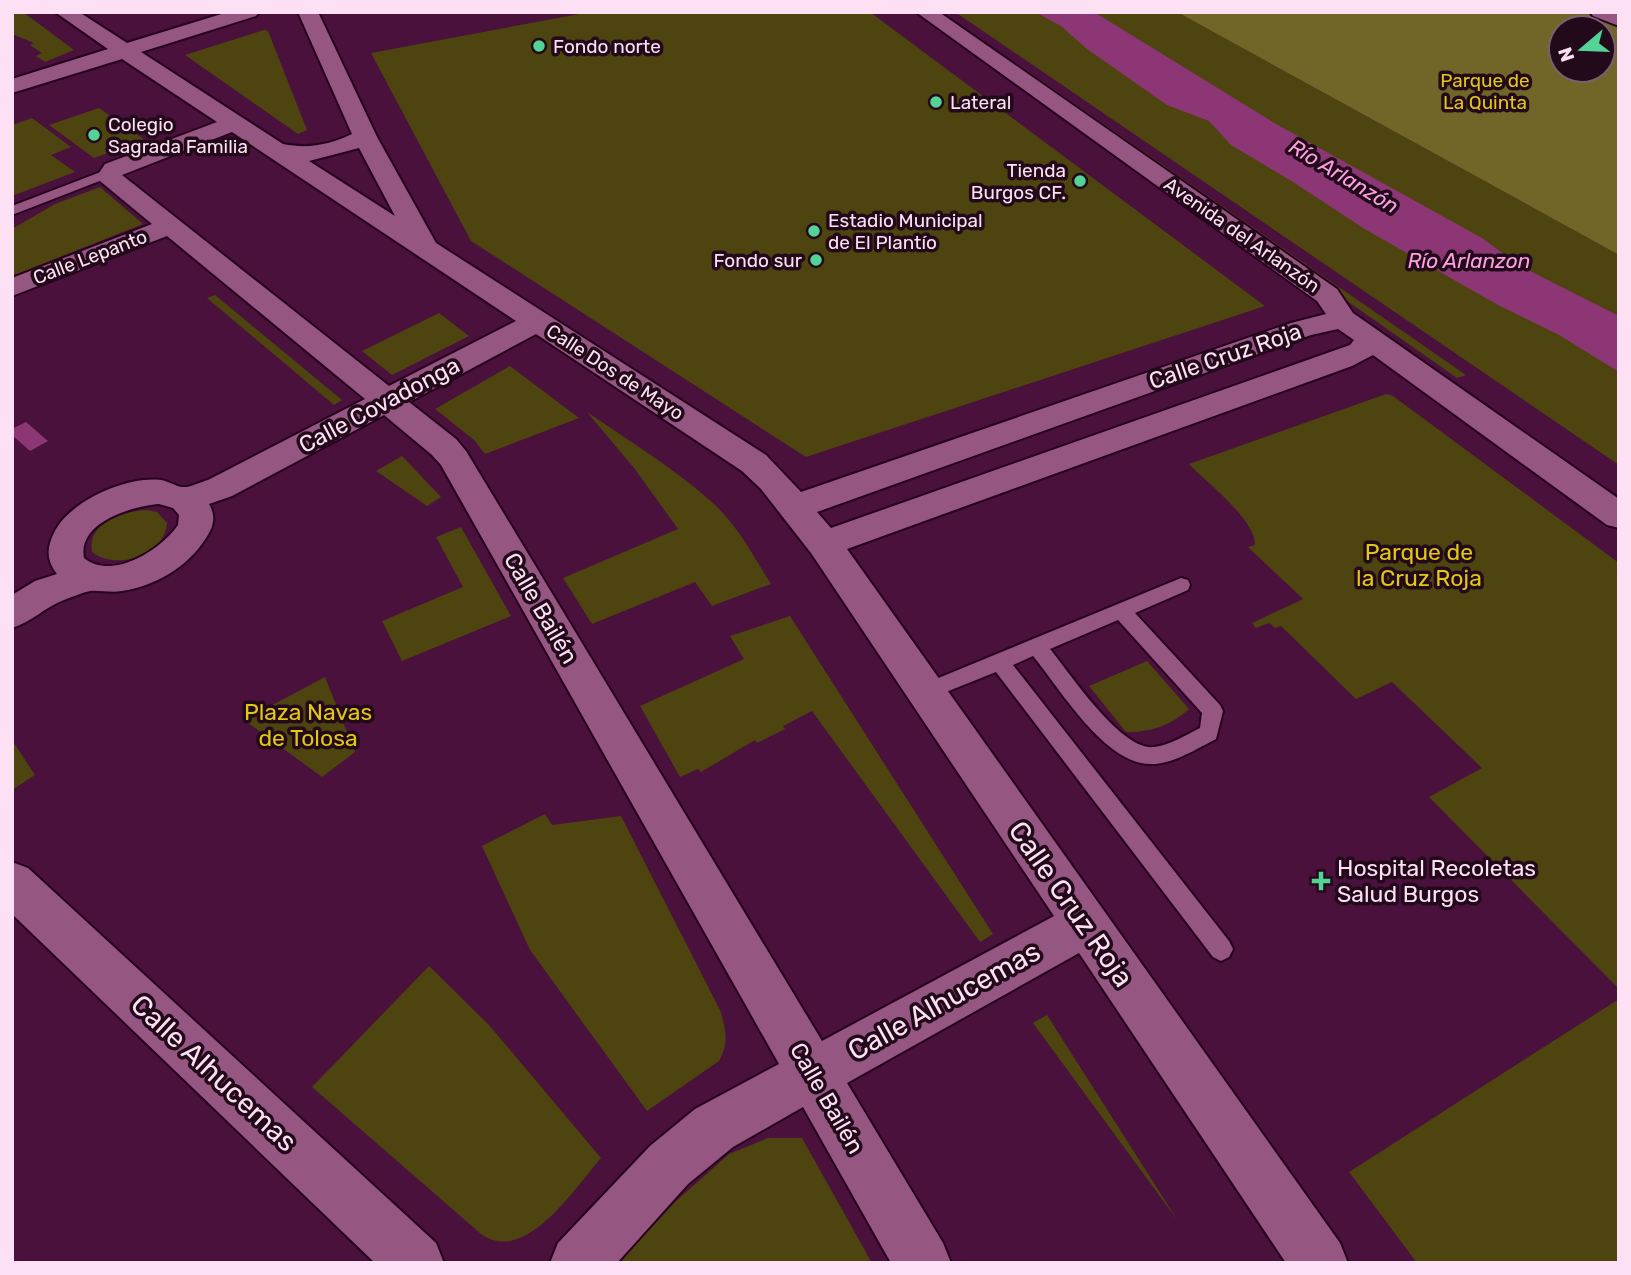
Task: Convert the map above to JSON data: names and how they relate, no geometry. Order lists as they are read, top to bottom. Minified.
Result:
{"streets":{"street":["Avenida del Arlanzón","Calle Lepanto","Calle Cruz Roja","Calle Dos de Mayo","Calle Covadonga","Calle Bailén","Calle Alhucemas"]},"crossings":[["Avenida del Arlanzón","Calle Cruz Roja"],["Calle Lepanto","Calle Bailén"],["Calle Cruz Roja","Calle Dos de Mayo"],["Calle Cruz Roja","Calle Alhucemas"],["Calle Dos de Mayo","Calle Covadonga"],["Calle Covadonga","Calle Bailén"],["Calle Bailén","Calle Alhucemas"]],"water":["Río Arlanzón","Río Arlanzon"],"parks":["Parque de La Quinta","Parque de la Cruz Roja","Plaza Navas de Tolosa"],"places":{"other":["Fondo norte","Lateral","Colegio Sagrada Familia","Tienda Burgos CF.","Estadio Municipal de El Plantío","Fondo sur"],"health":["Hospital Recoletas Salud Burgos"]},"north":"left"}
